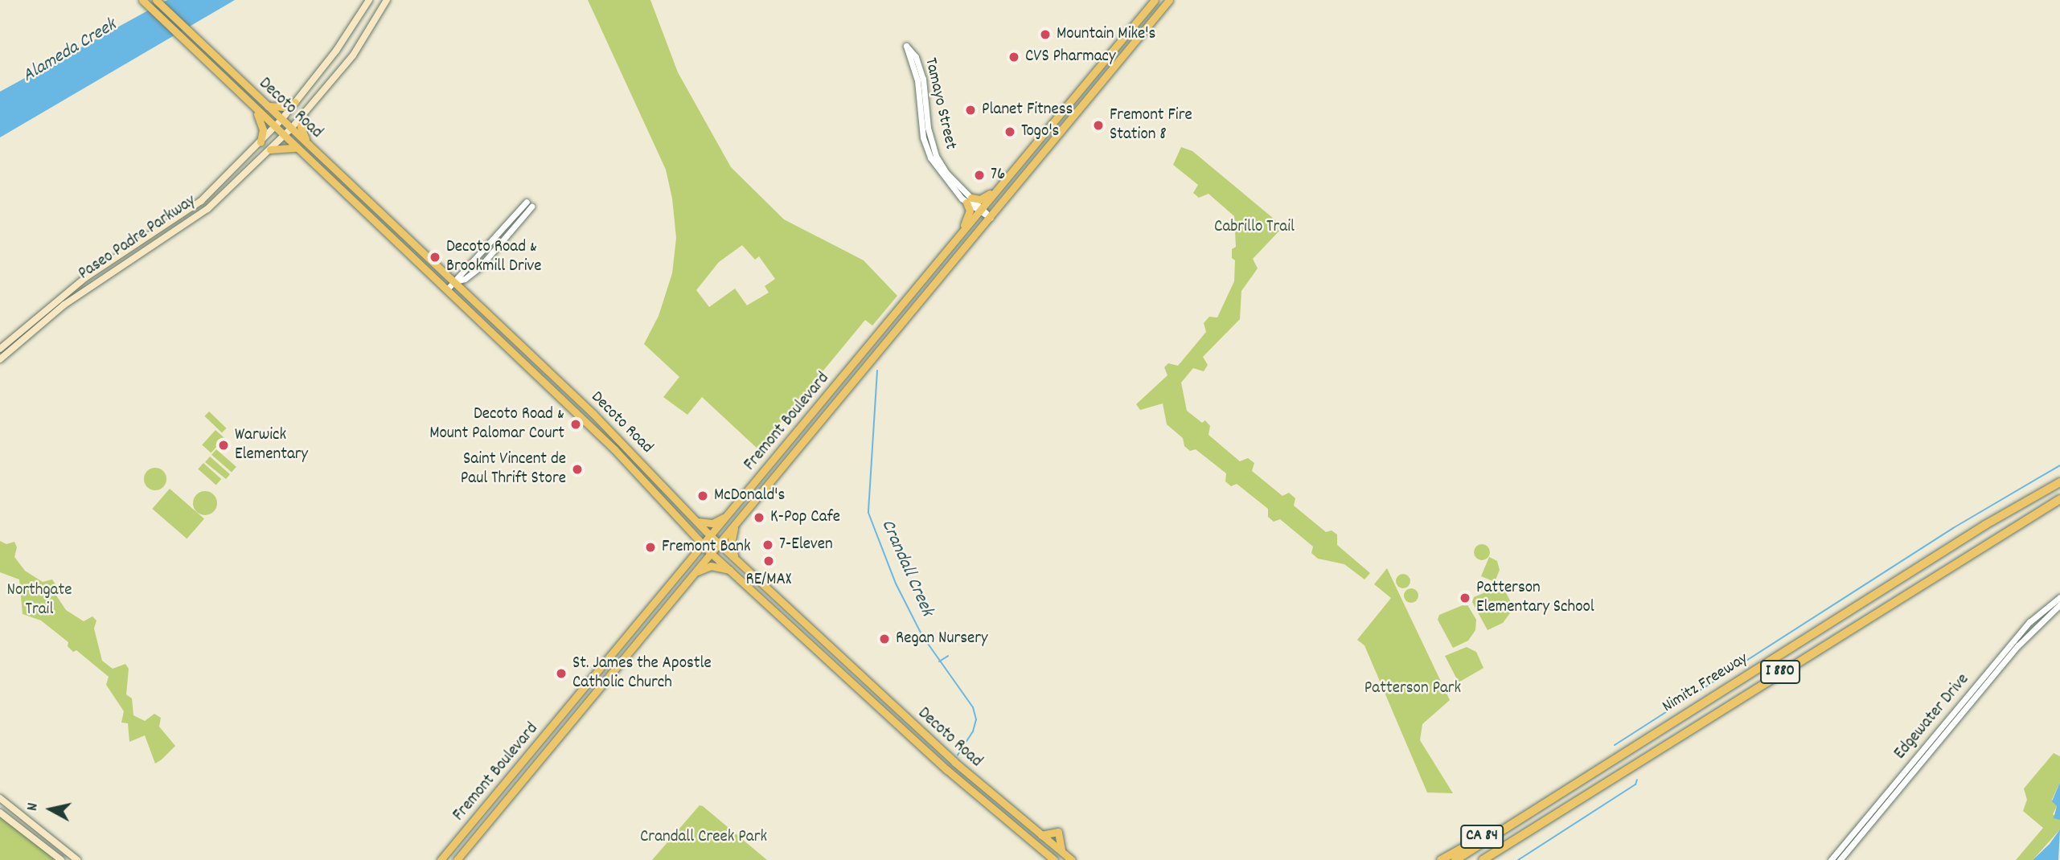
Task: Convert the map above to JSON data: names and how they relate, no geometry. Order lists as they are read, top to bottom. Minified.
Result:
{"streets":{"highway":["I 880","Nimitz Freeway","CA 84"],"main road":["Decoto Road","Paseo Padre Parkway","Fremont Boulevard"],"street":["Tamayo Street","Edgewater Drive"]},"crossings":[["Tamayo Street","Fremont Boulevard"],["Decoto Road","Paseo Padre Parkway"],["Decoto Road","Fremont Boulevard"],["Nimitz Freeway","CA 84"]],"water":["Alameda Creek","Crandall Creek"],"parks":["Cabrillo Trail","Northgate Trail","Patterson Park","Crandall Creek Park"],"places":["Mountain Mike's","CVS Pharmacy","Planet Fitness","Fremont Fire Station 8","Togo's","76","Decoto Road & Brookmill Drive","Decoto Road & Mount Palomar Court","Warwick Elementary","Saint Vincent de Paul Thrift Store","McDonald's","K-Pop Cafe","7-Eleven","Fremont Bank","RE/MAX","Patterson Elementary School","Regan Nursery","St. James the Apostle Catholic Church"],"north":"left"}
